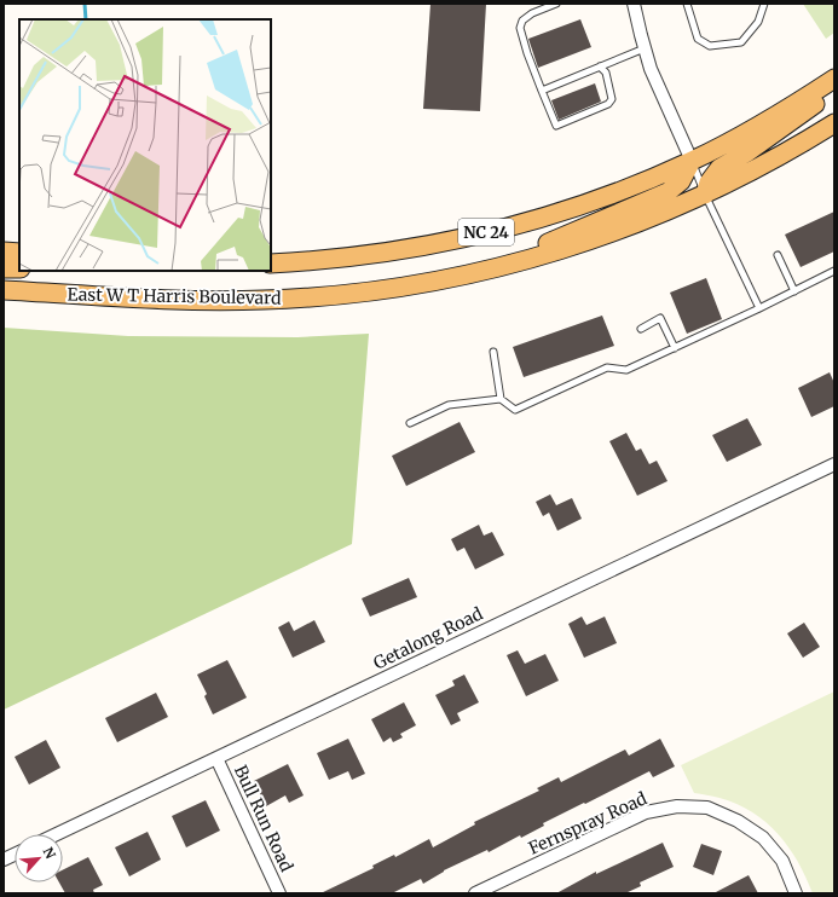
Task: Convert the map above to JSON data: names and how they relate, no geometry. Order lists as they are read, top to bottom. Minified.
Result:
{"streets":{"main road":["NC 24","East W T Harris Boulevard"],"street":["Getalong Road","Bull Run Road","Fernspray Road"]},"crossings":[["Getalong Road","Bull Run Road"]],"north":"top right"}
